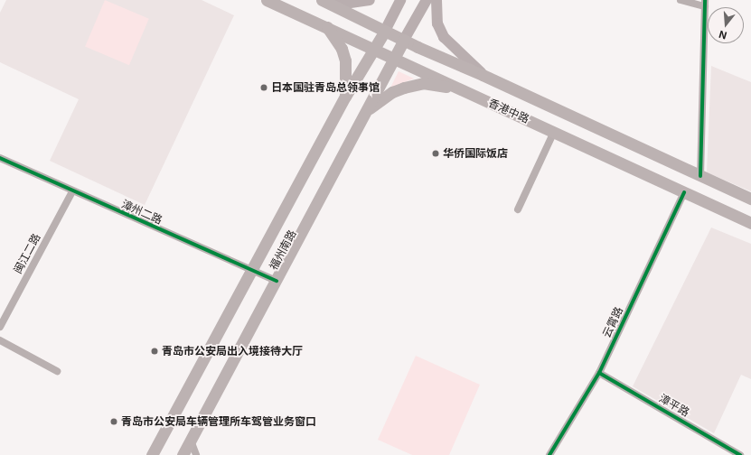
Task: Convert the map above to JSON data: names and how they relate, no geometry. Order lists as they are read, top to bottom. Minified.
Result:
{"streets":{"main road":["香港中路","福州南路"],"street":["漳州二路","闽江二路","云霄路","漳平路"]},"crossings":[["香港中路","福州南路"],["香港中路","云霄路"],["漳州二路","福州南路"],["漳州二路","闽江二路"],["云霄路","漳平路"]],"places":["日本国驻青岛总领事馆","华侨国际饭店","青岛市公安局出入境接待大厅","青岛市公安局车辆管理所车驾管业务窗口"],"north":"bottom"}
